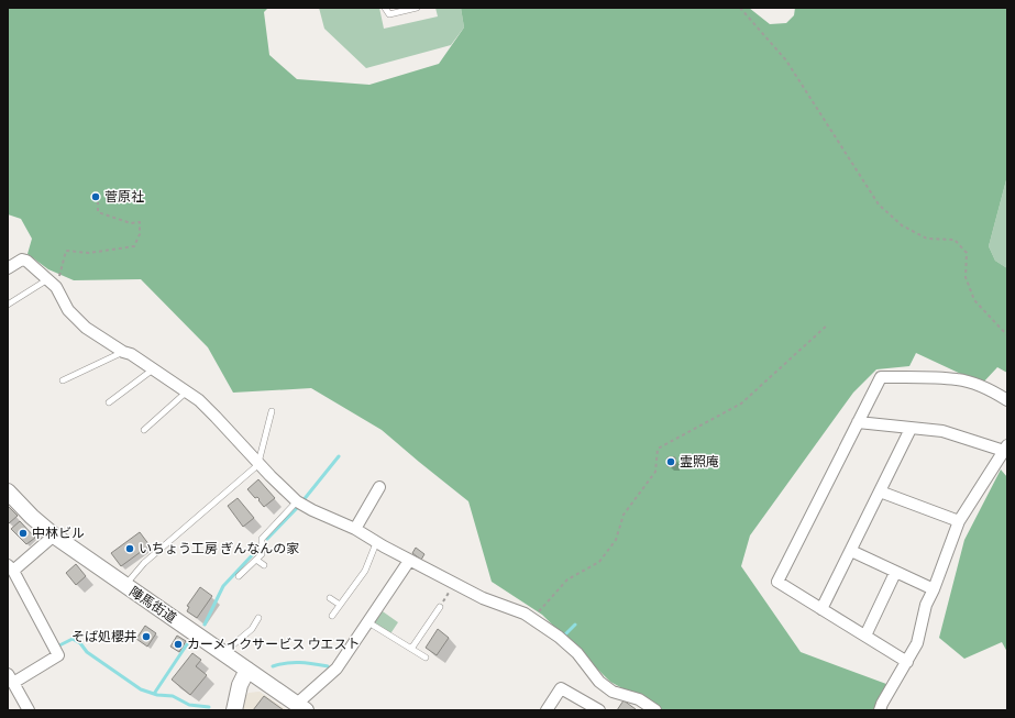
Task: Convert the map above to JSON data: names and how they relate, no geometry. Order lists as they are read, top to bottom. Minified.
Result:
{"streets":{"main road":["陣馬街道"]},"places":["菅原社","霊照庵","中林ビル","いちょう工房 ぎんなんの家","そば処櫻井","カーメイクサービス ウエスト"]}
